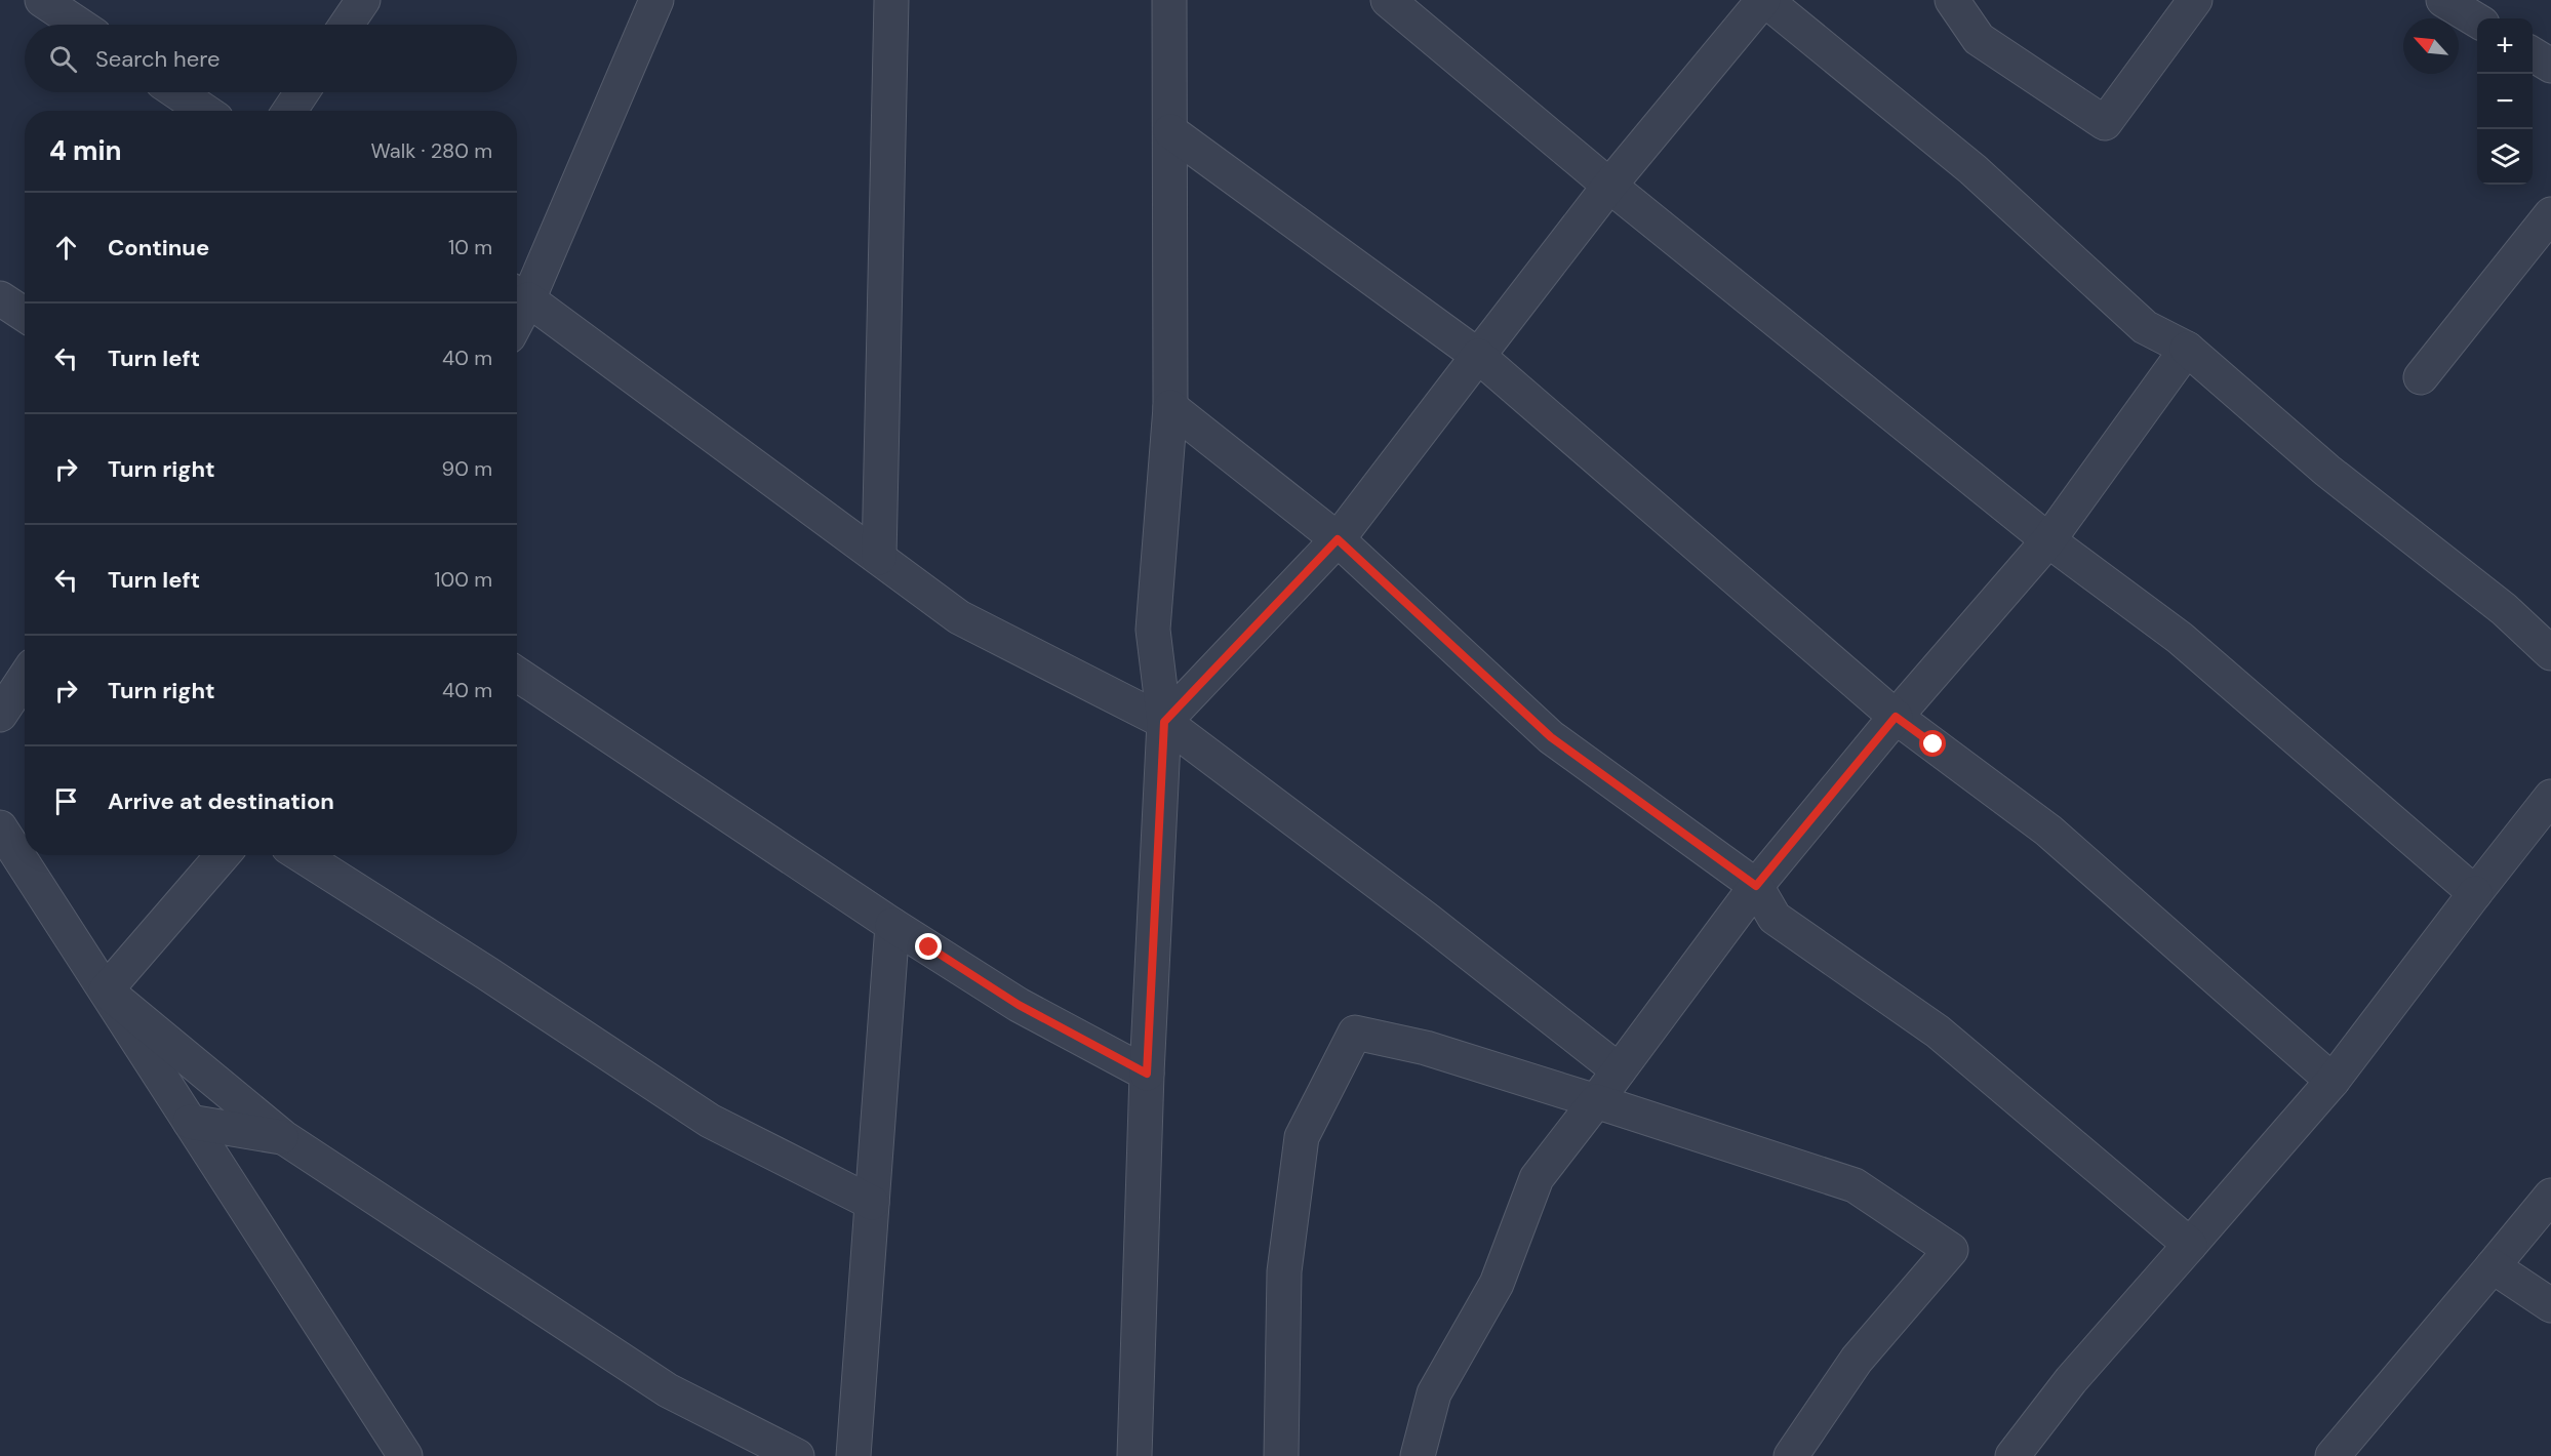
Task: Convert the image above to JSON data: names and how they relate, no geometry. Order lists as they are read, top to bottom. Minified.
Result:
{"north":"top left","page":{"map_buttons":["+","−"],"search":"Search here","heading":["4 min","Walk · 280 m"],"list":[["Continue","10 m"],["Turn left","40 m"],["Turn right","90 m"],["Turn left","100 m"],["Turn right","40 m"],"Arrive at destination"]}}
